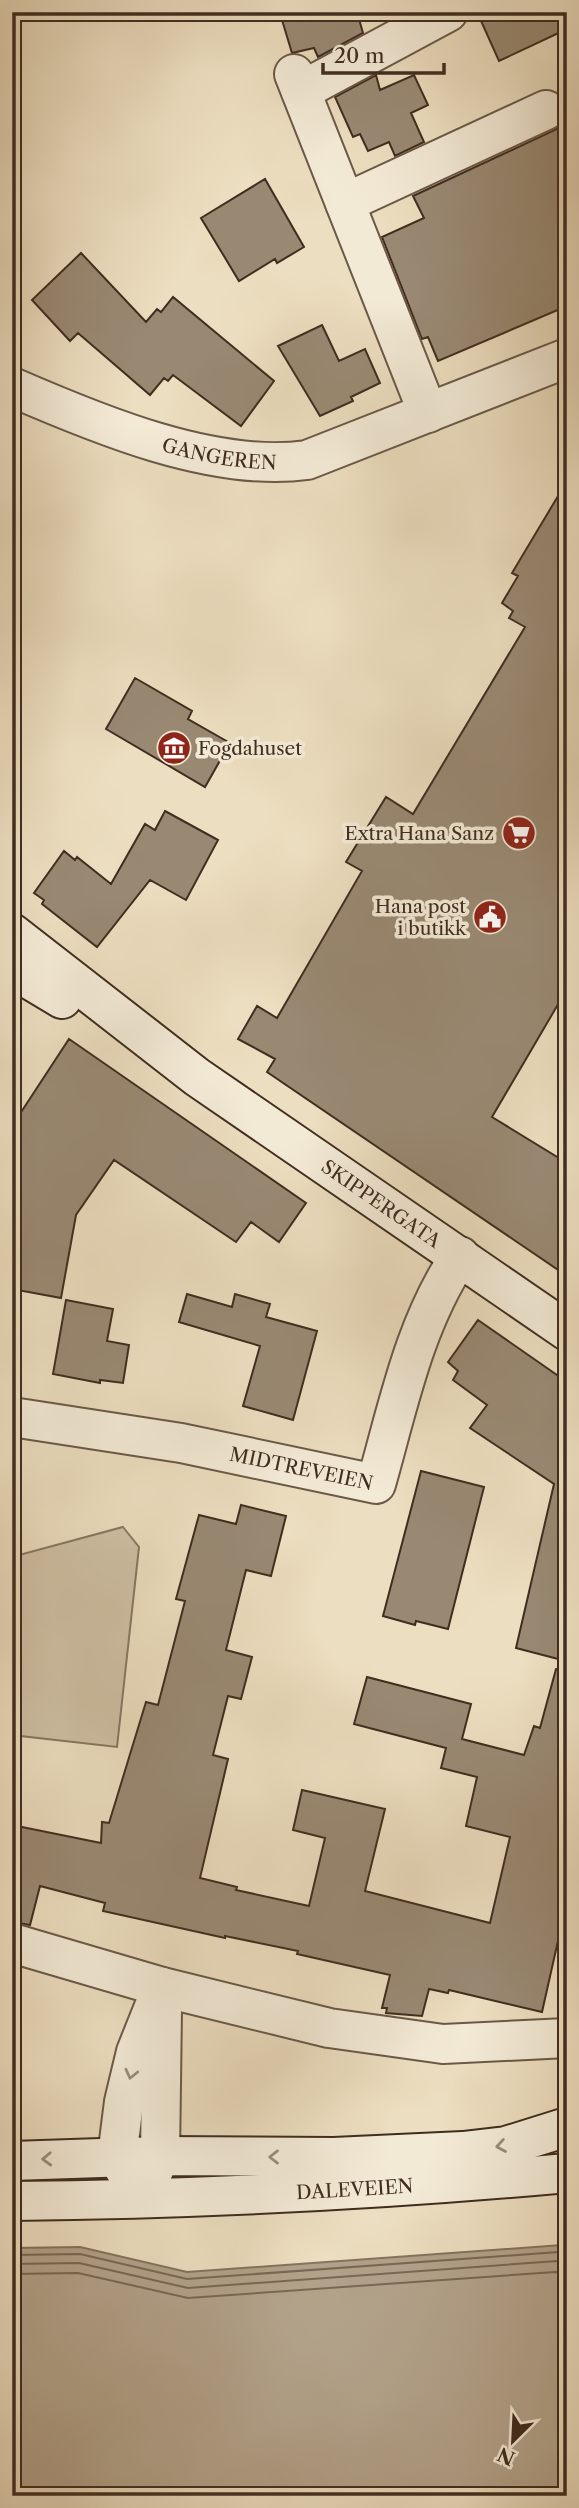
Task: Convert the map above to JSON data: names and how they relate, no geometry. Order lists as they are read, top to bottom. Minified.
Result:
{"streets":{"street":["GANGEREN","SKIPPERGATA","MIDTREVEIEN","DALEVEIEN"]},"crossings":[["SKIPPERGATA","MIDTREVEIEN"]],"places":{"museum":["Fogdahuset"],"supermarket":["Extra Hana Sanz"],"public building":["Hana post i butikk"]},"scale_bar":"20 m","north":"bottom left"}
